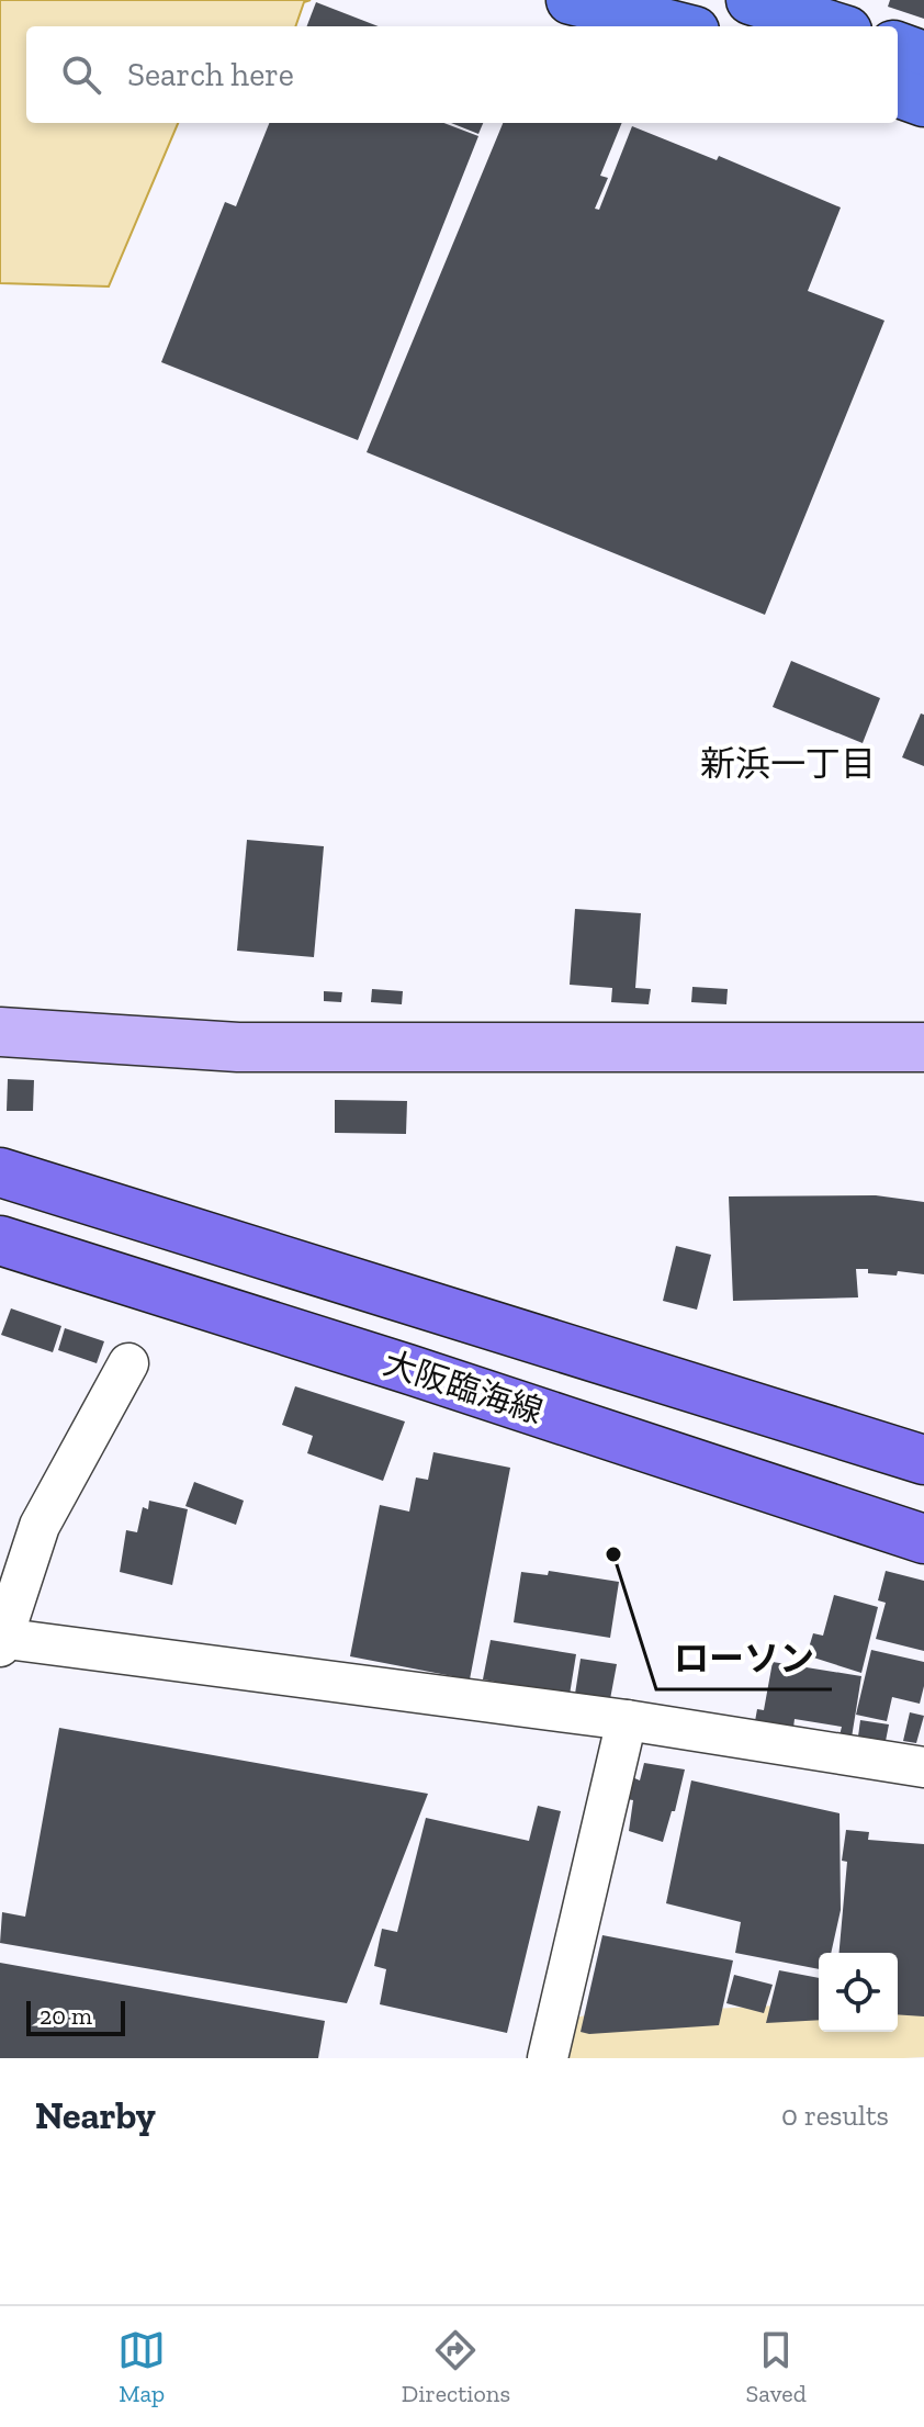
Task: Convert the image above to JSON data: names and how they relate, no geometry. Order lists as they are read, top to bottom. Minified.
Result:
{"streets":{"main road":["大阪臨海線"]},"districts":["新浜一丁目"],"places":["ローソン"],"scale_bar":"20 m","page":{"search":"Search here","scale":"20 m","heading":["Nearby","0 results"],"nav":["Map","Directions","Saved"]}}
